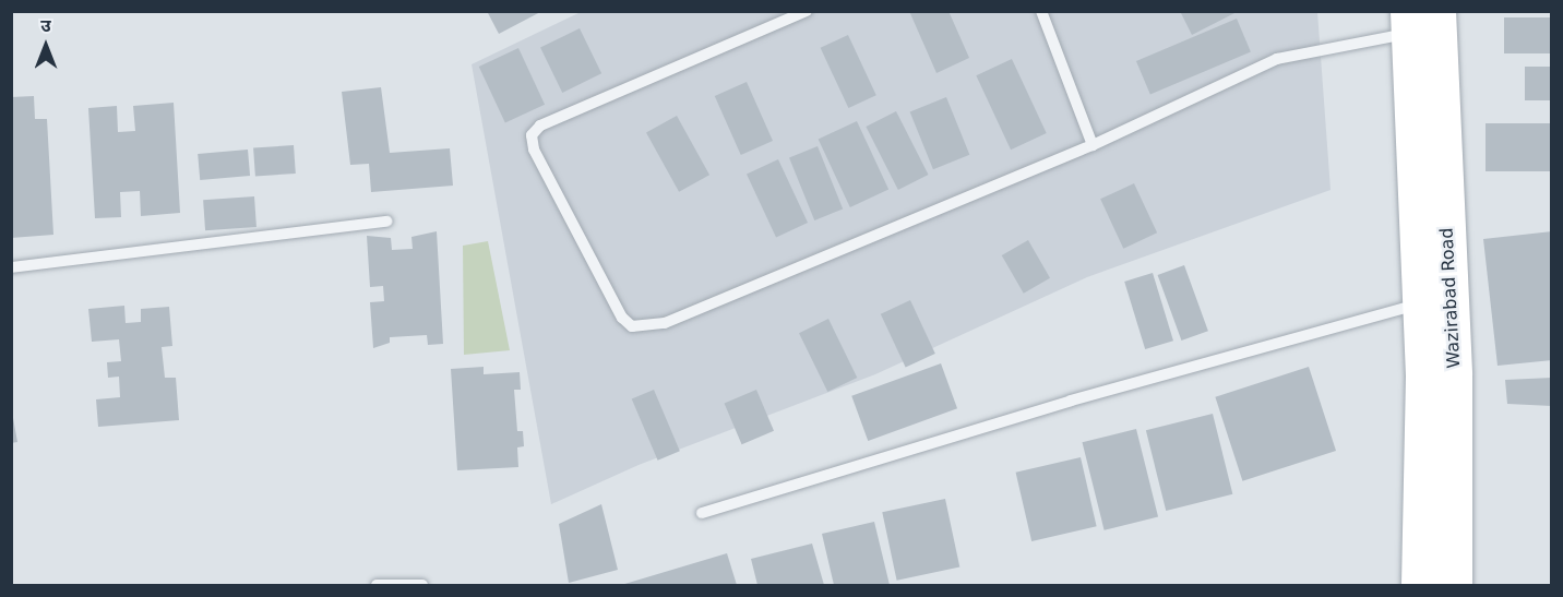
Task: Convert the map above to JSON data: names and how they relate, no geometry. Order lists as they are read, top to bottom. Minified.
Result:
{"streets":{"highway":["Wazirabad Road"]},"north":"top"}
